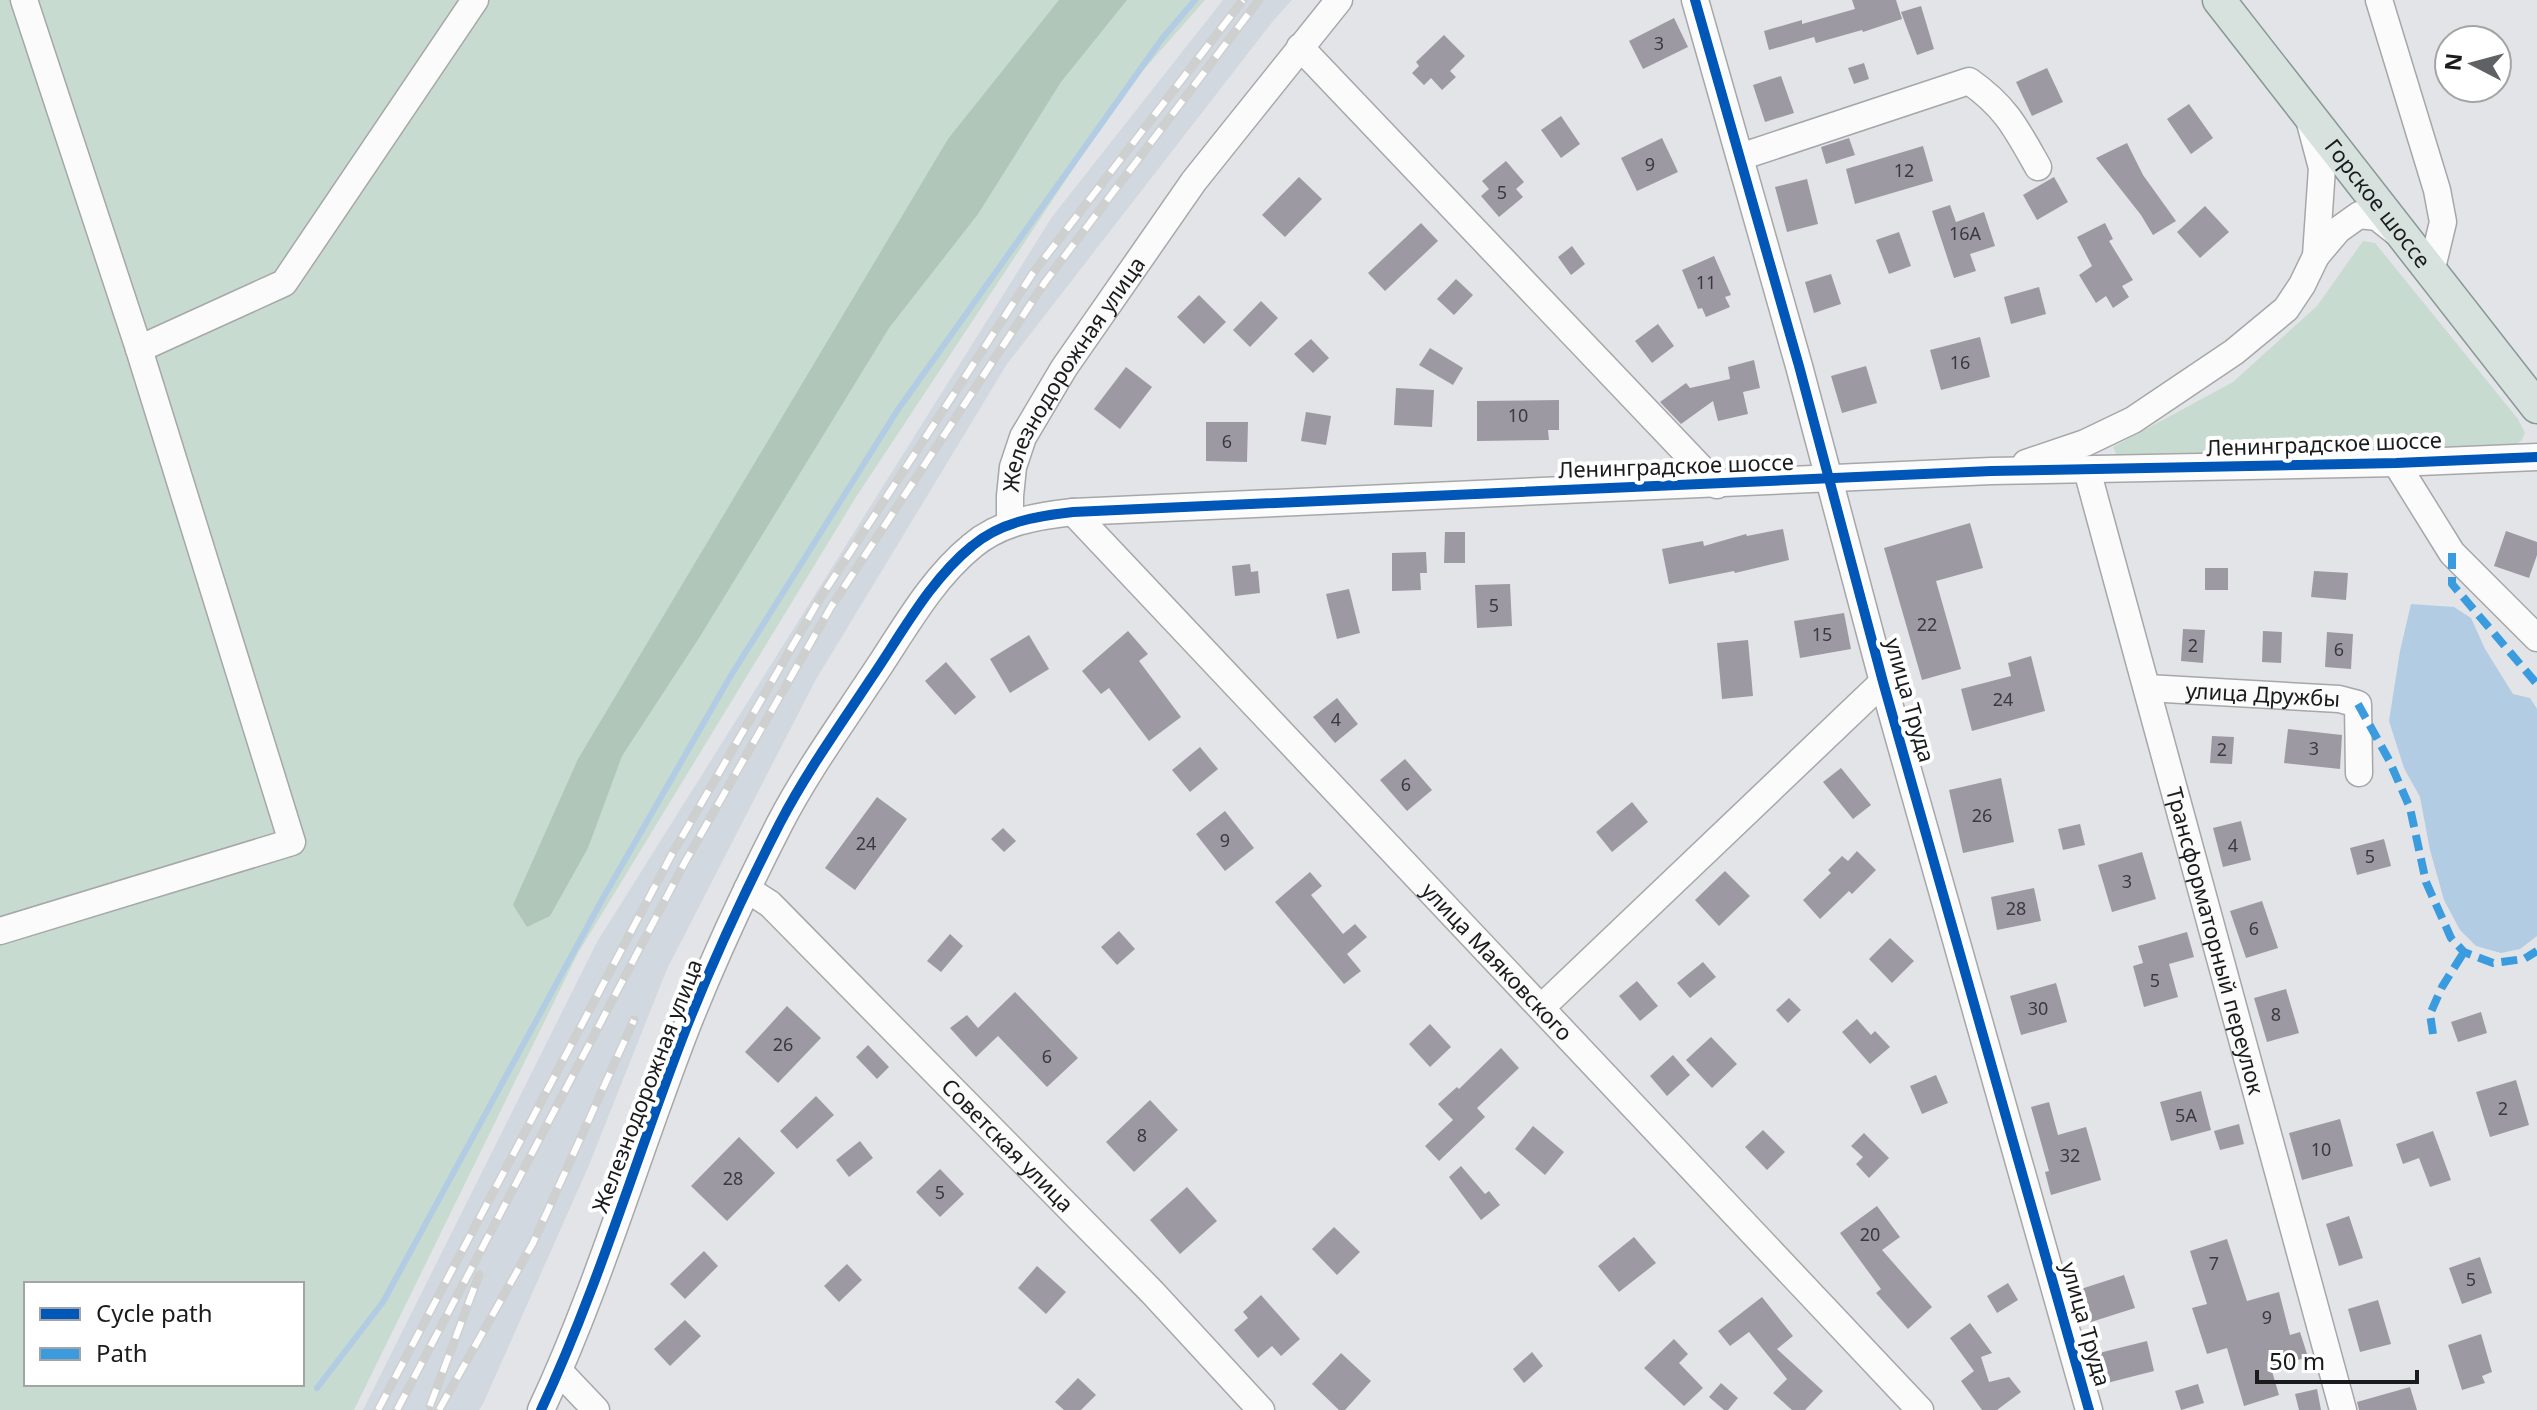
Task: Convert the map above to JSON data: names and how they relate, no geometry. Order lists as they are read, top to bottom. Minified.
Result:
{"streets":{"main road":["Горское шоссе"],"street":["Железнодорожная улица","Ленинградское шоссе","улица Дружбы","улица Труда","Трансформаторный переулок","улица Маяковского","Советская улица"]},"crossings":[["Железнодорожная улица","Ленинградское шоссе"],["Железнодорожная улица","Советская улица"],["Ленинградское шоссе","улица Труда"],["Ленинградское шоссе","Трансформаторный переулок"],["Ленинградское шоссе","улица Маяковского"],["улица Дружбы","Трансформаторный переулок"]],"house_numbers":["3","9","12","5","16А","11","16","10","6","5","22","15","2","6","24","4","3","2","6","26","9","24","4","5","3","28","6","5","30","8","26","6","2","5А","8","10","32","28","5","20","7","5","9"],"legend":["Cycle path","Path"],"scale_bar":"50 m","north":"left"}
